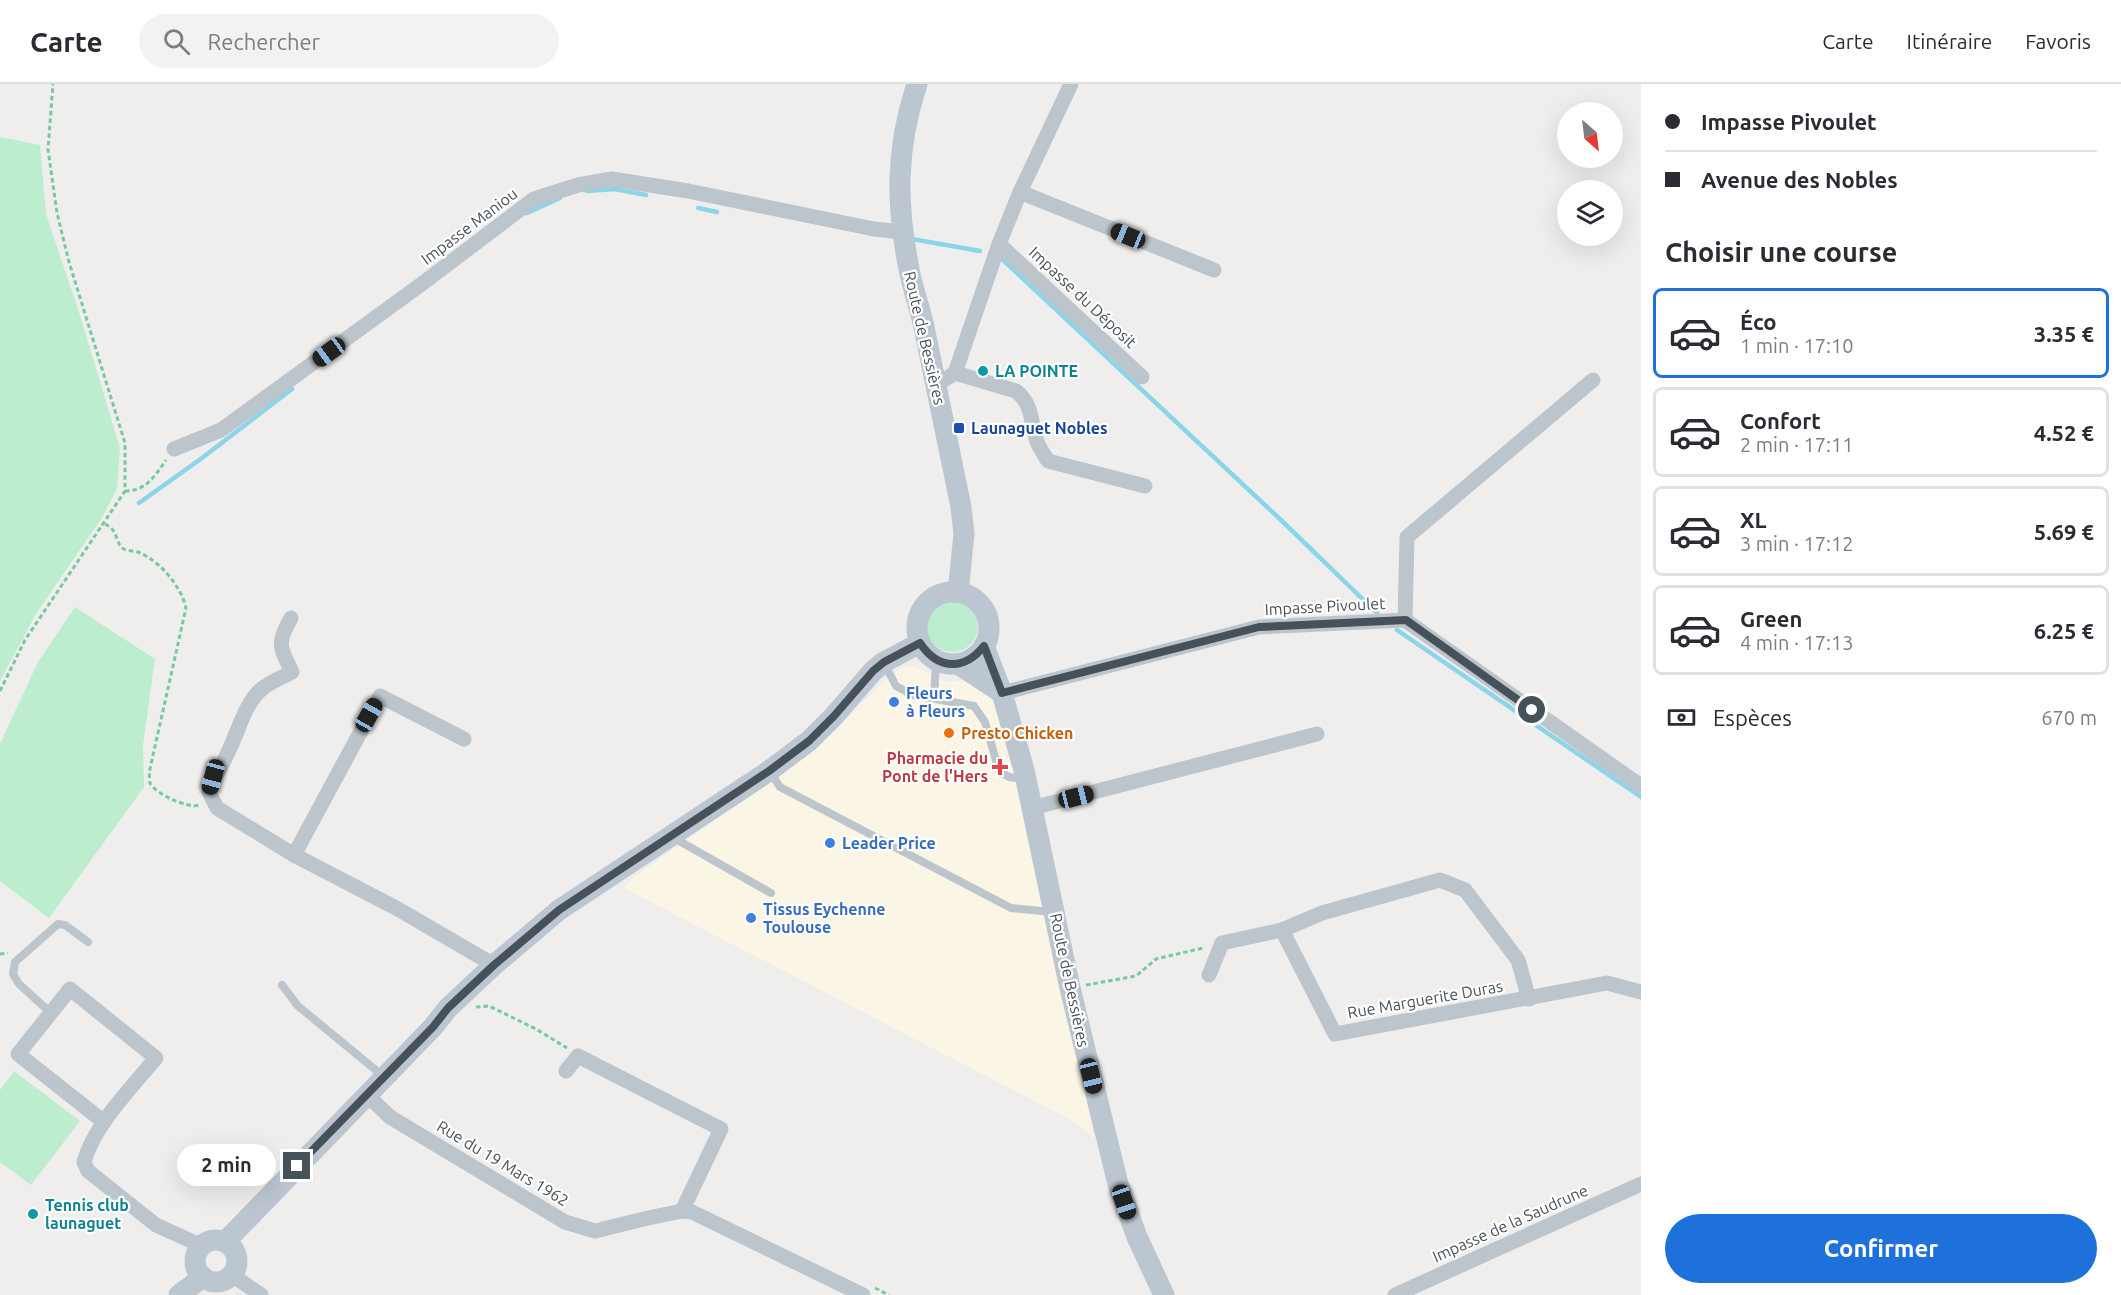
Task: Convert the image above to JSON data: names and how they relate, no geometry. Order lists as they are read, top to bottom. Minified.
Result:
{"streets":{"main road":["Route de Bessières"],"street":["Impasse Maniou","Impasse du Déposit","Impasse Pivoulet","Rue Marguerite Duras","Rue du 19 Mars 1962","Impasse de la Saudrune"]},"crossings":[["Impasse Maniou","Route de Bessières"],["Route de Bessières","Impasse Pivoulet"]],"places":{"other":["LA POINTE","Fleurs à Fleurs","Presto Chicken","Leader Price","Tissus Eychenne Toulouse","Tennis club launaguet"],"transit":["Launaguet Nobles"],"health":["Pharmacie du Pont de l'Hers"]},"north":"bottom right","page":{"header":"Carte","search":"Rechercher","nav":["Carte","Itinéraire","Favoris"],"banner":["Impasse Pivoulet","Avenue des Nobles"],"heading":"Choisir une course","list":[{"name":"Éco","note":"1 min · 17:10","value":"3.35 €"},{"name":"Confort","note":"2 min · 17:11","value":"4.52 €"},{"name":"XL","note":"3 min · 17:12","value":"5.69 €"},{"name":"Green","note":"4 min · 17:13","value":"6.25 €"}],"pay":["Espèces","670 m"],"bubble":"2 min","buttons":"Confirmer"}}
